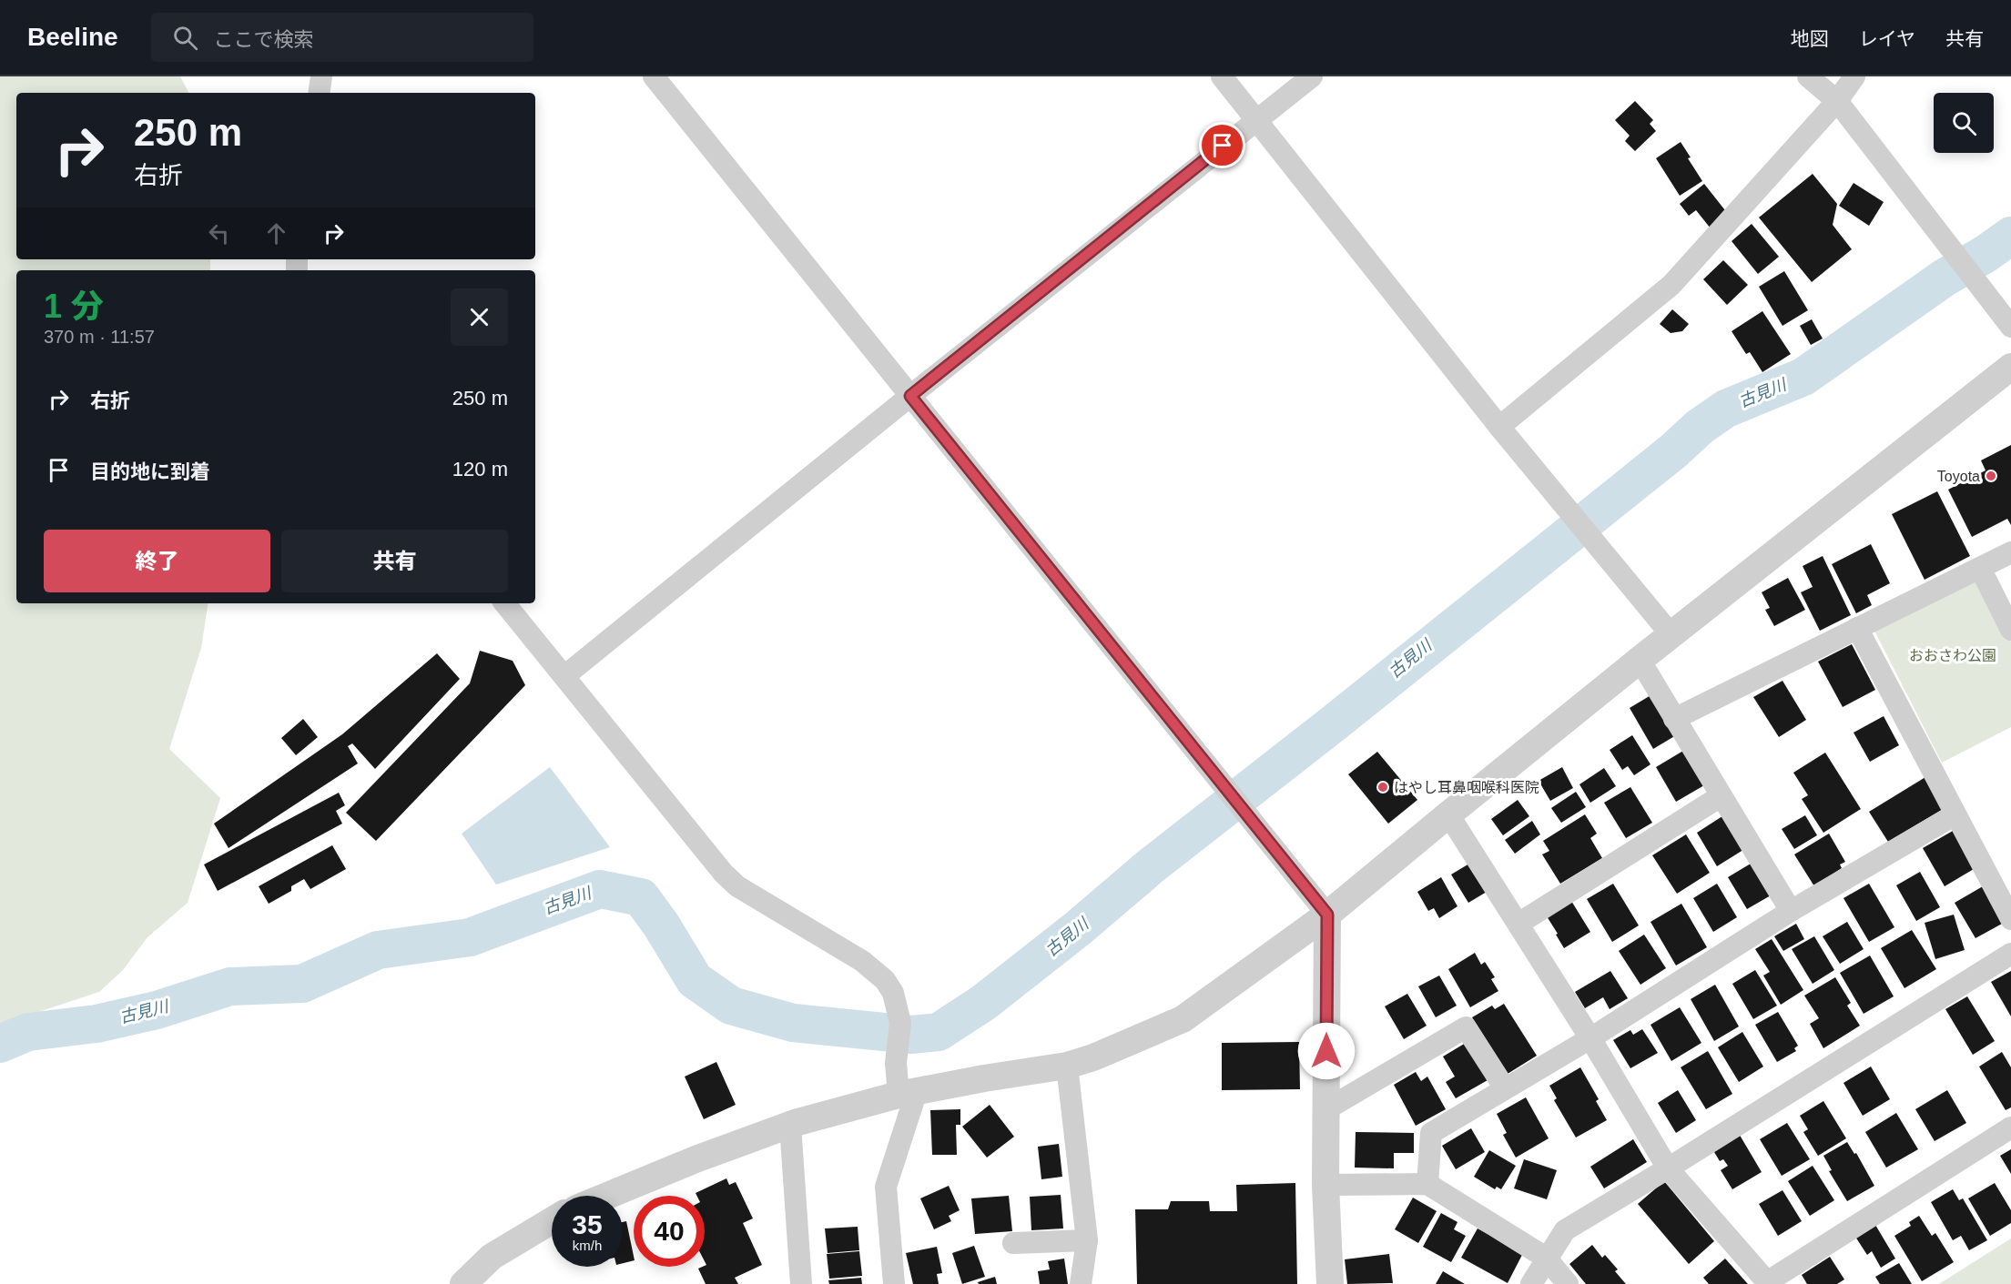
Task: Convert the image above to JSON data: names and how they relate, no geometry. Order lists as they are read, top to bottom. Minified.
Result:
{"water":["古見川"],"parks":["おおさわ公園"],"places":["Toyota","はやし耳鼻咽喉科医院"],"page":{"header":"Beeline","search":"ここで検索","nav":["地図","レイヤ","共有"],"turn":["250 m","右折"],"heading":["1 分","370 m · 11:57"],"list":[{"name":"右折","value":"250 m"},{"name":"目的地に到着","value":"120 m"}],"buttons":["終了","共有"],"speed":"35 km/h","limit":"40"}}
